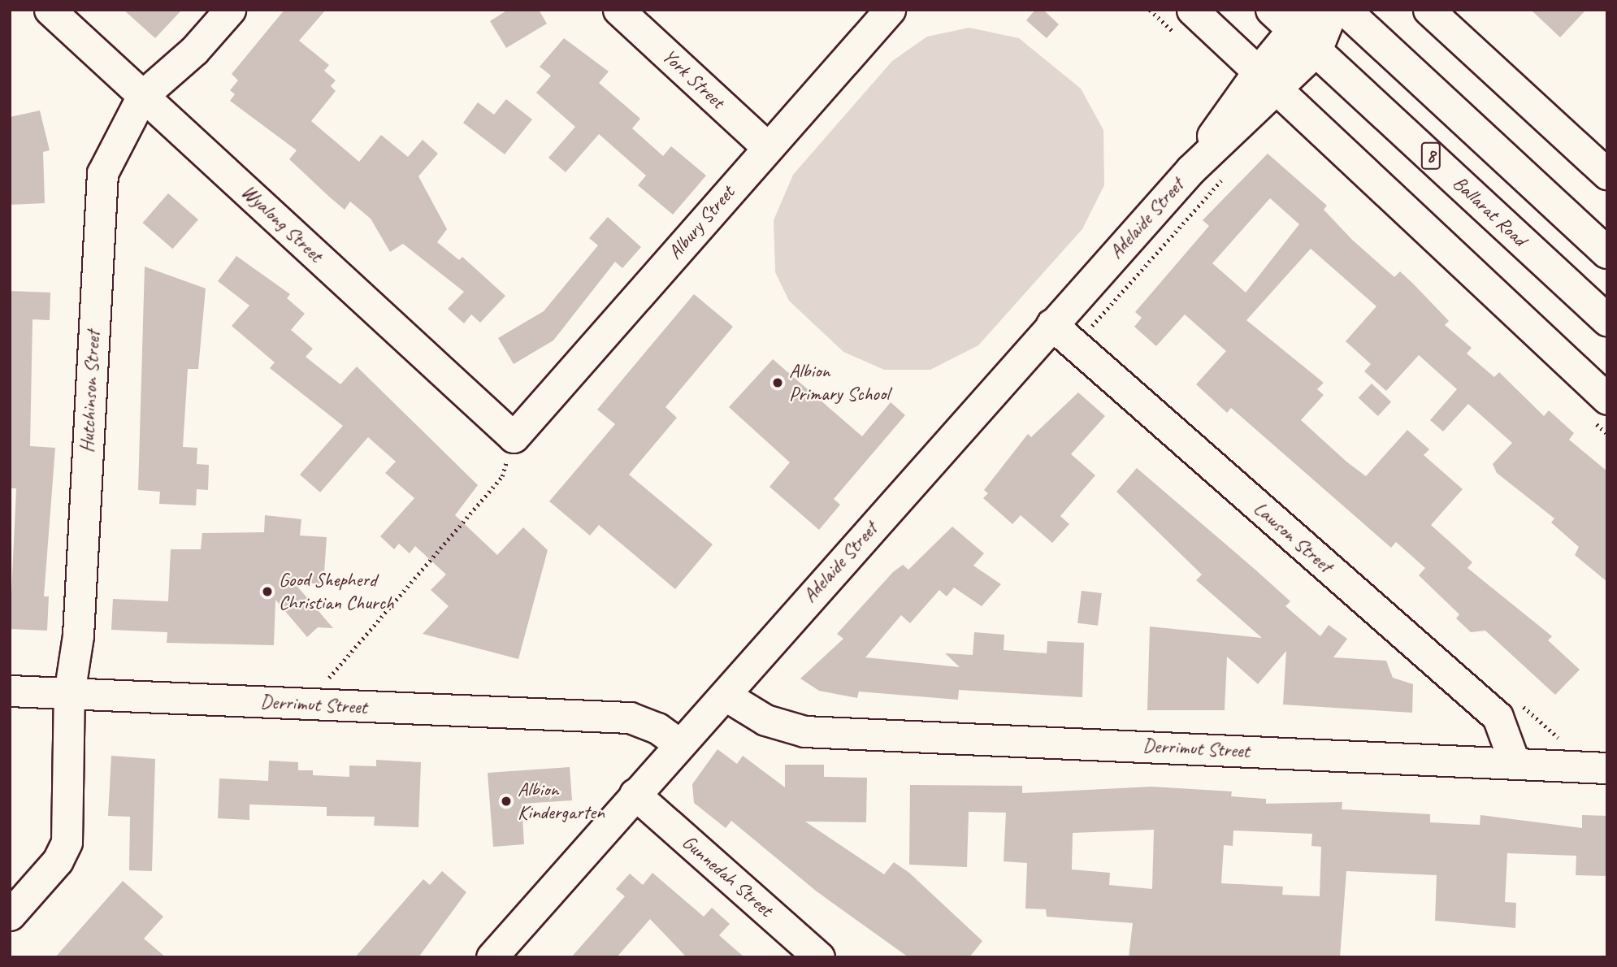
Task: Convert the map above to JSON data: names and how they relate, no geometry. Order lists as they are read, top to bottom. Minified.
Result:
{"streets":{"highway":["8","Ballarat Road"],"street":["York Street","Adelaide Street","Albury Street","Wyalong Street","Hutchinson Street","Lawson Street","Derrimut Street","Gunnedah Street"]},"crossings":[["York Street","Albury Street"],["Ballarat Road","Adelaide Street"],["Adelaide Street","Lawson Street"],["Adelaide Street","Derrimut Street"],["Adelaide Street","Gunnedah Street"],["Albury Street","Wyalong Street"],["Wyalong Street","Hutchinson Street"],["Hutchinson Street","Derrimut Street"],["Lawson Street","Derrimut Street"]],"places":["Albion Primary School","Good Shepherd Christian Church","Albion Kindergarten"]}
